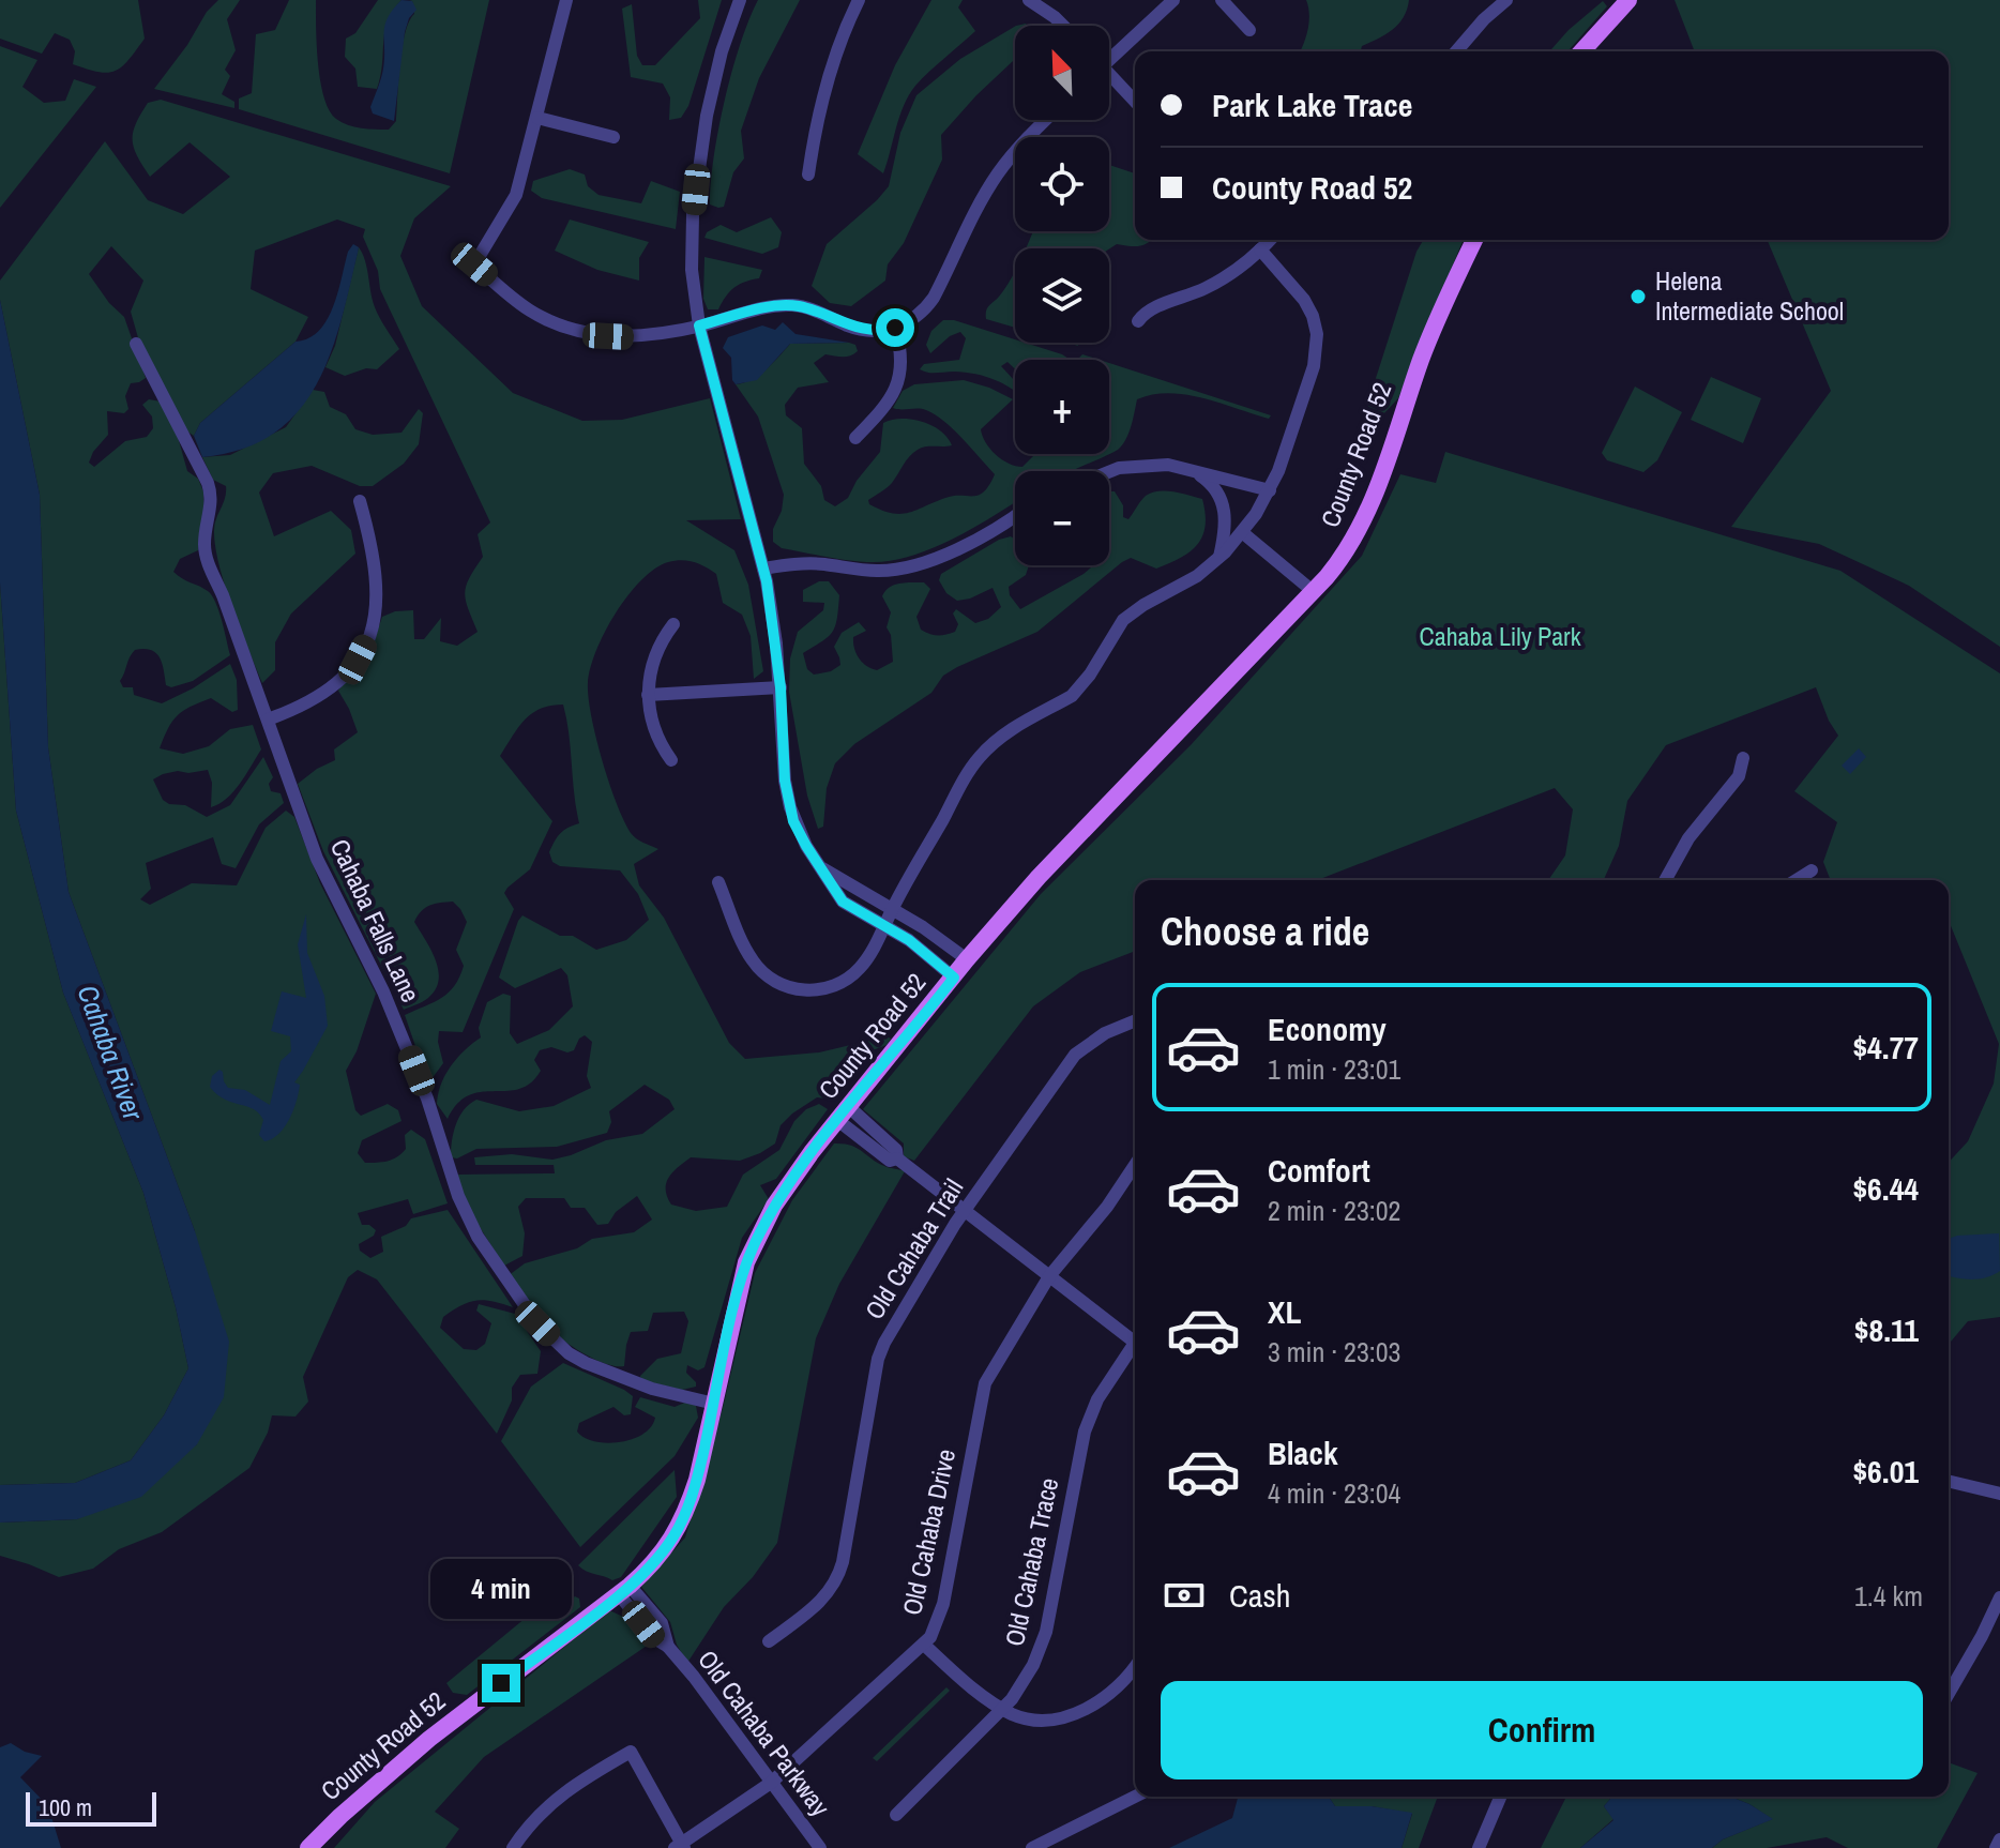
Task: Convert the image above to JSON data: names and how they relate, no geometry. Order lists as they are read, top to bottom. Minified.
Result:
{"streets":{"main road":["County Road 52"],"street":["Cahaba Falls Lane","Old Cahaba Trail","Old Cahaba Drive","Old Cahaba Trace","Old Cahaba Parkway"]},"crossings":[["County Road 52","Cahaba Falls Lane"],["County Road 52","Old Cahaba Parkway"],["Old Cahaba Drive","Old Cahaba Parkway"]],"water":["Cahaba River"],"parks":["Cahaba Lily Park"],"places":["Helena Intermediate School"],"scale_bar":"100 m","north":"top left","page":{"map_buttons":["+","−"],"banner":["Park Lake Trace","County Road 52"],"heading":"Choose a ride","list":[{"name":"Economy","note":"1 min · 23:01","value":"$4.77"},{"name":"Comfort","note":"2 min · 23:02","value":"$6.44"},{"name":"XL","note":"3 min · 23:03","value":"$8.11"},{"name":"Black","note":"4 min · 23:04","value":"$6.01"}],"pay":["Cash","1.4 km"],"bubble":"4 min","buttons":"Confirm","scale":"100 m"}}
